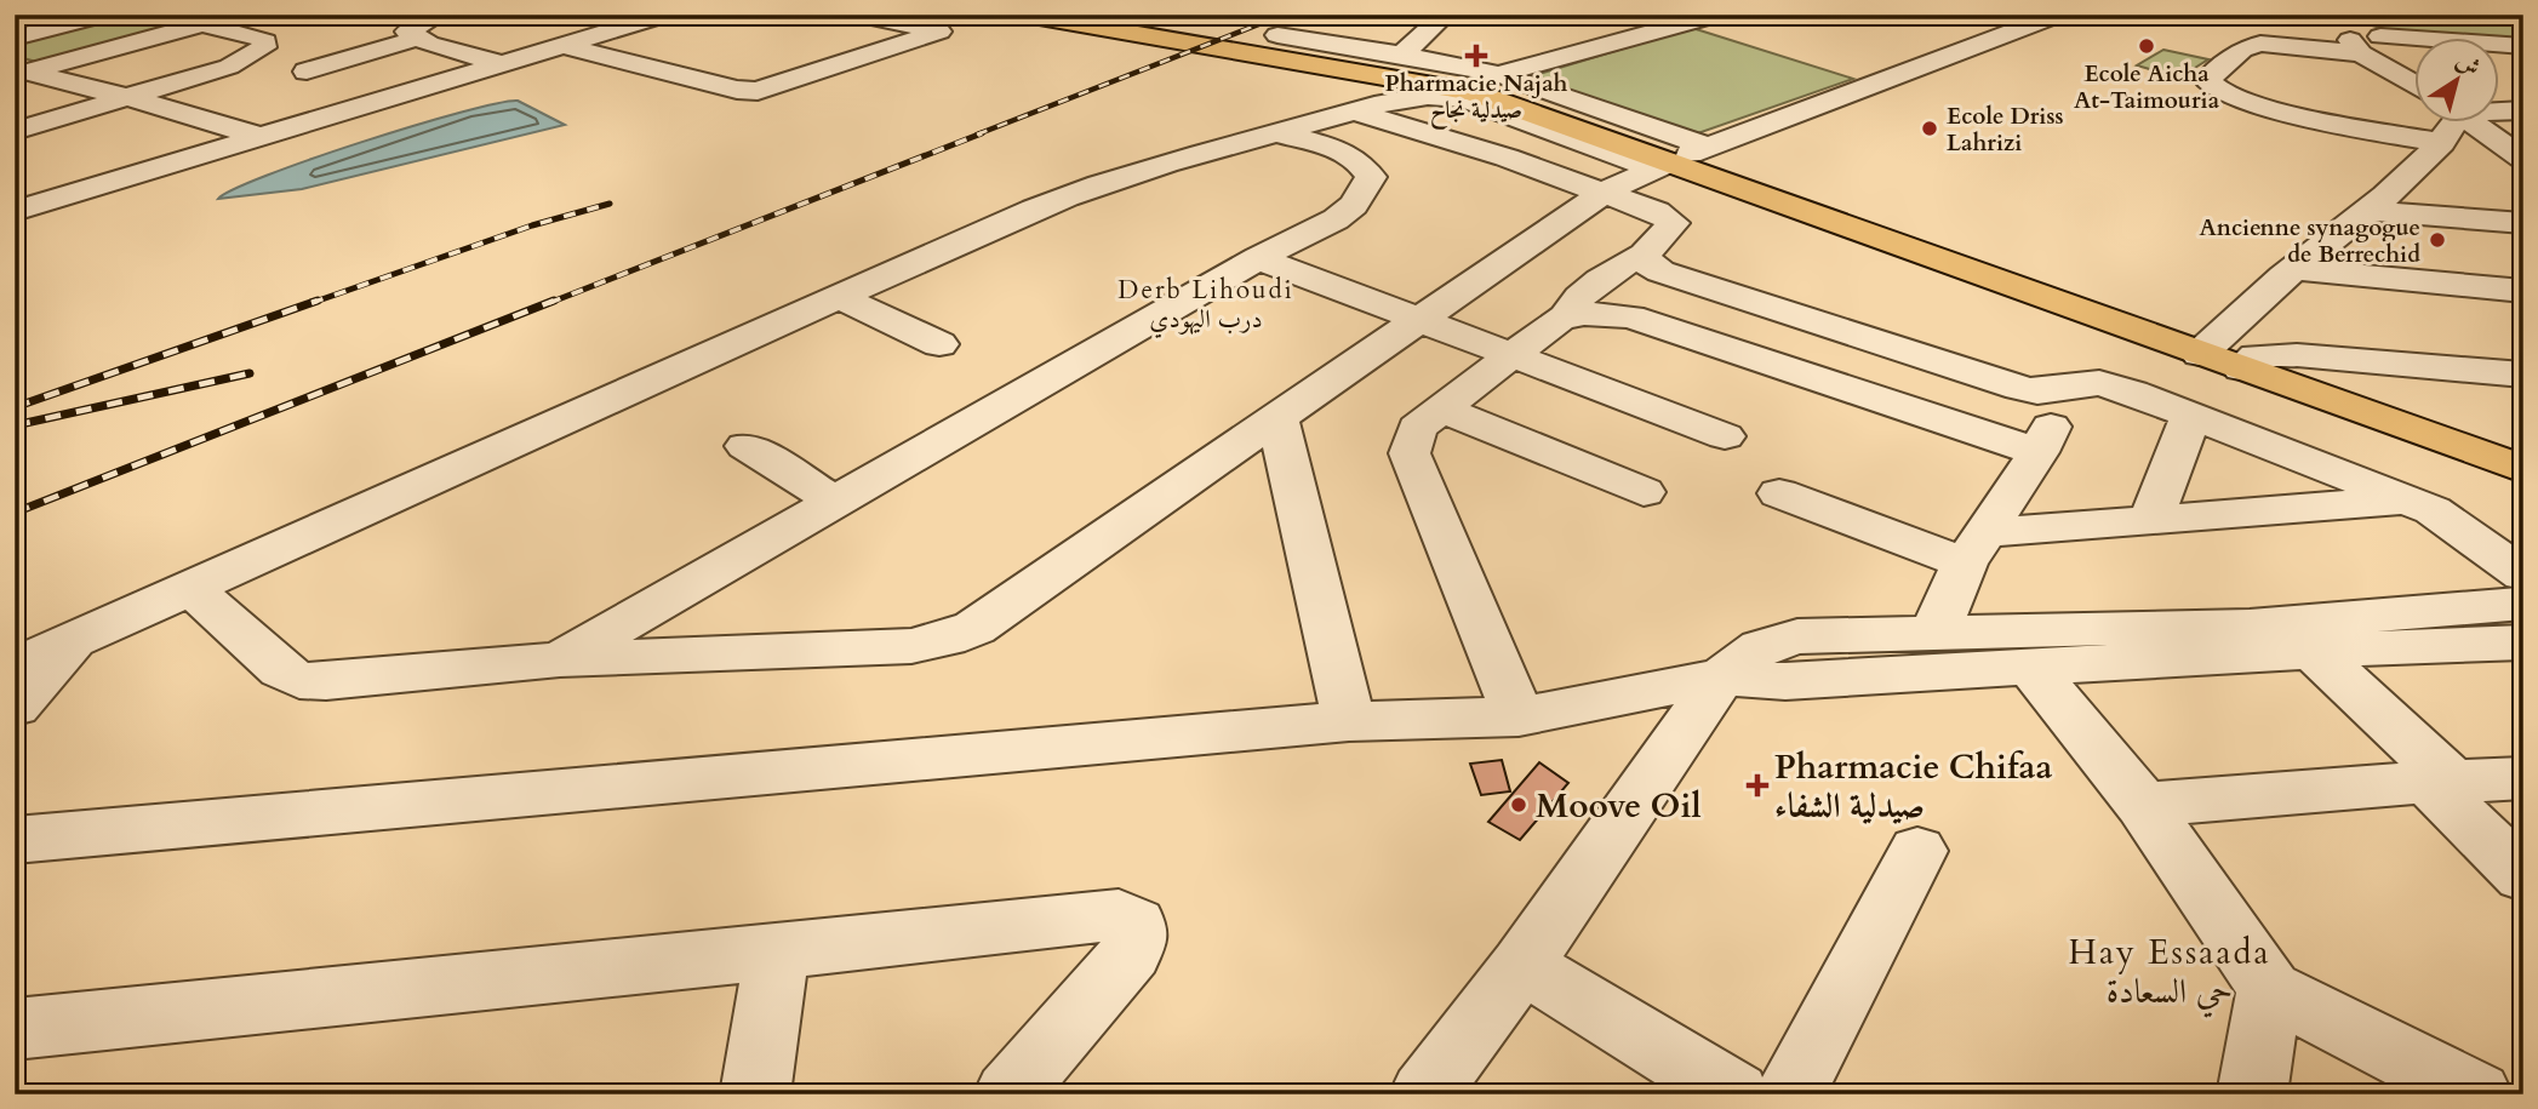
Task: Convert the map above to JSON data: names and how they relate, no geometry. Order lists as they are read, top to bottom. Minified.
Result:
{"districts":["Derb Lihoudi درب اليهودي","Hay Essaada حي السعادة"],"places":{"other":["Ecole Aicha At-Taimouria","Ecole Driss Lahrizi","Ancienne synagogue de Berrechid","Moove Oil"],"health":["Pharmacie Najah صيدلية نجاح","Pharmacie Chifaa صيدلية الشفاء"]},"north":"top right"}
